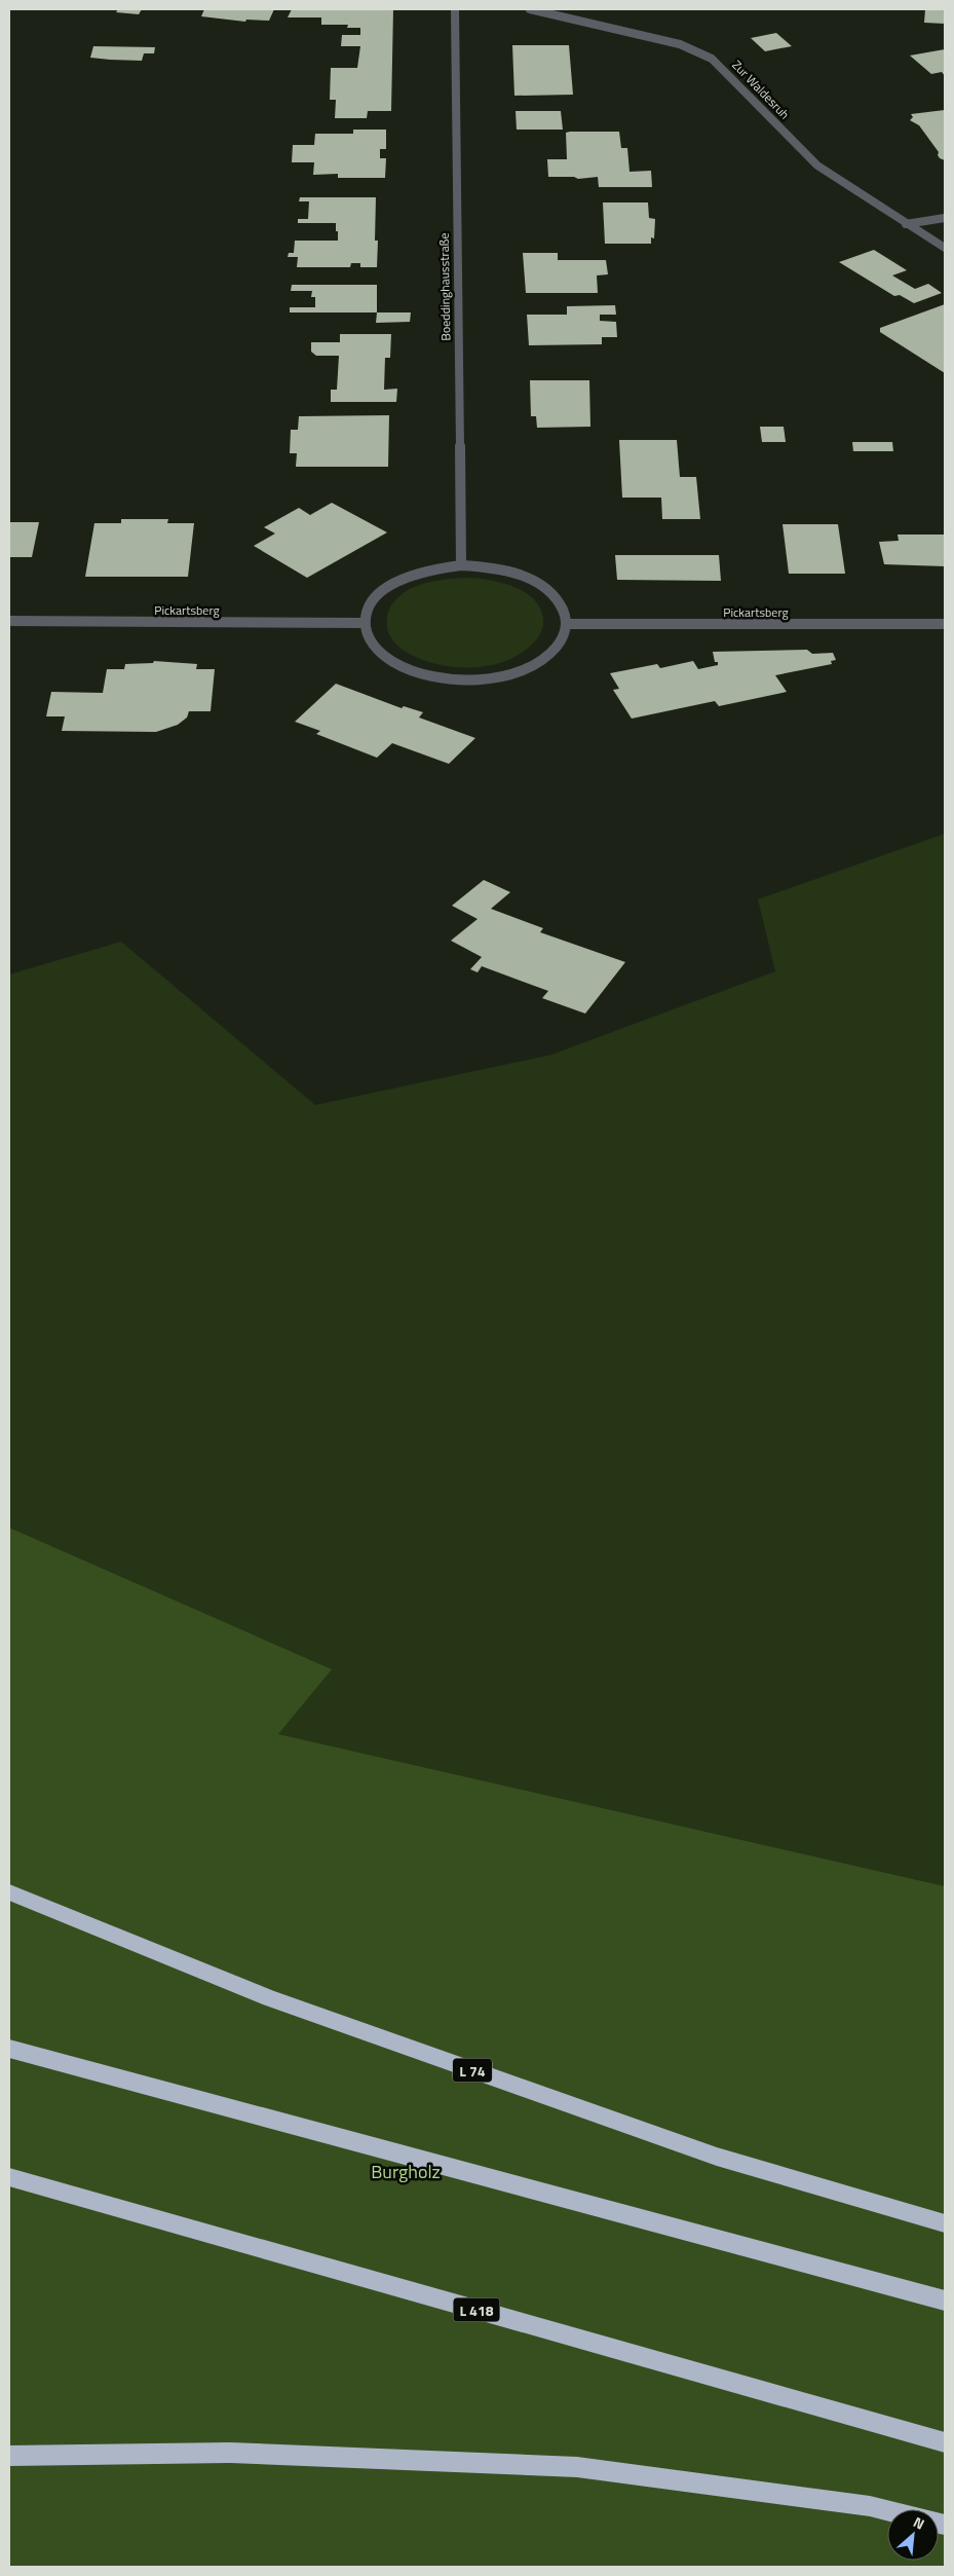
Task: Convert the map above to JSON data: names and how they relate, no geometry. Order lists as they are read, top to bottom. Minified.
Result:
{"streets":{"highway":["L 74","L 418"],"street":["Zur Waldesruh","Boeddinghausstraße","Pickartsberg"]},"crossings":[["Boeddinghausstraße","Pickartsberg"]],"parks":["Burgholz"],"north":"top right"}
